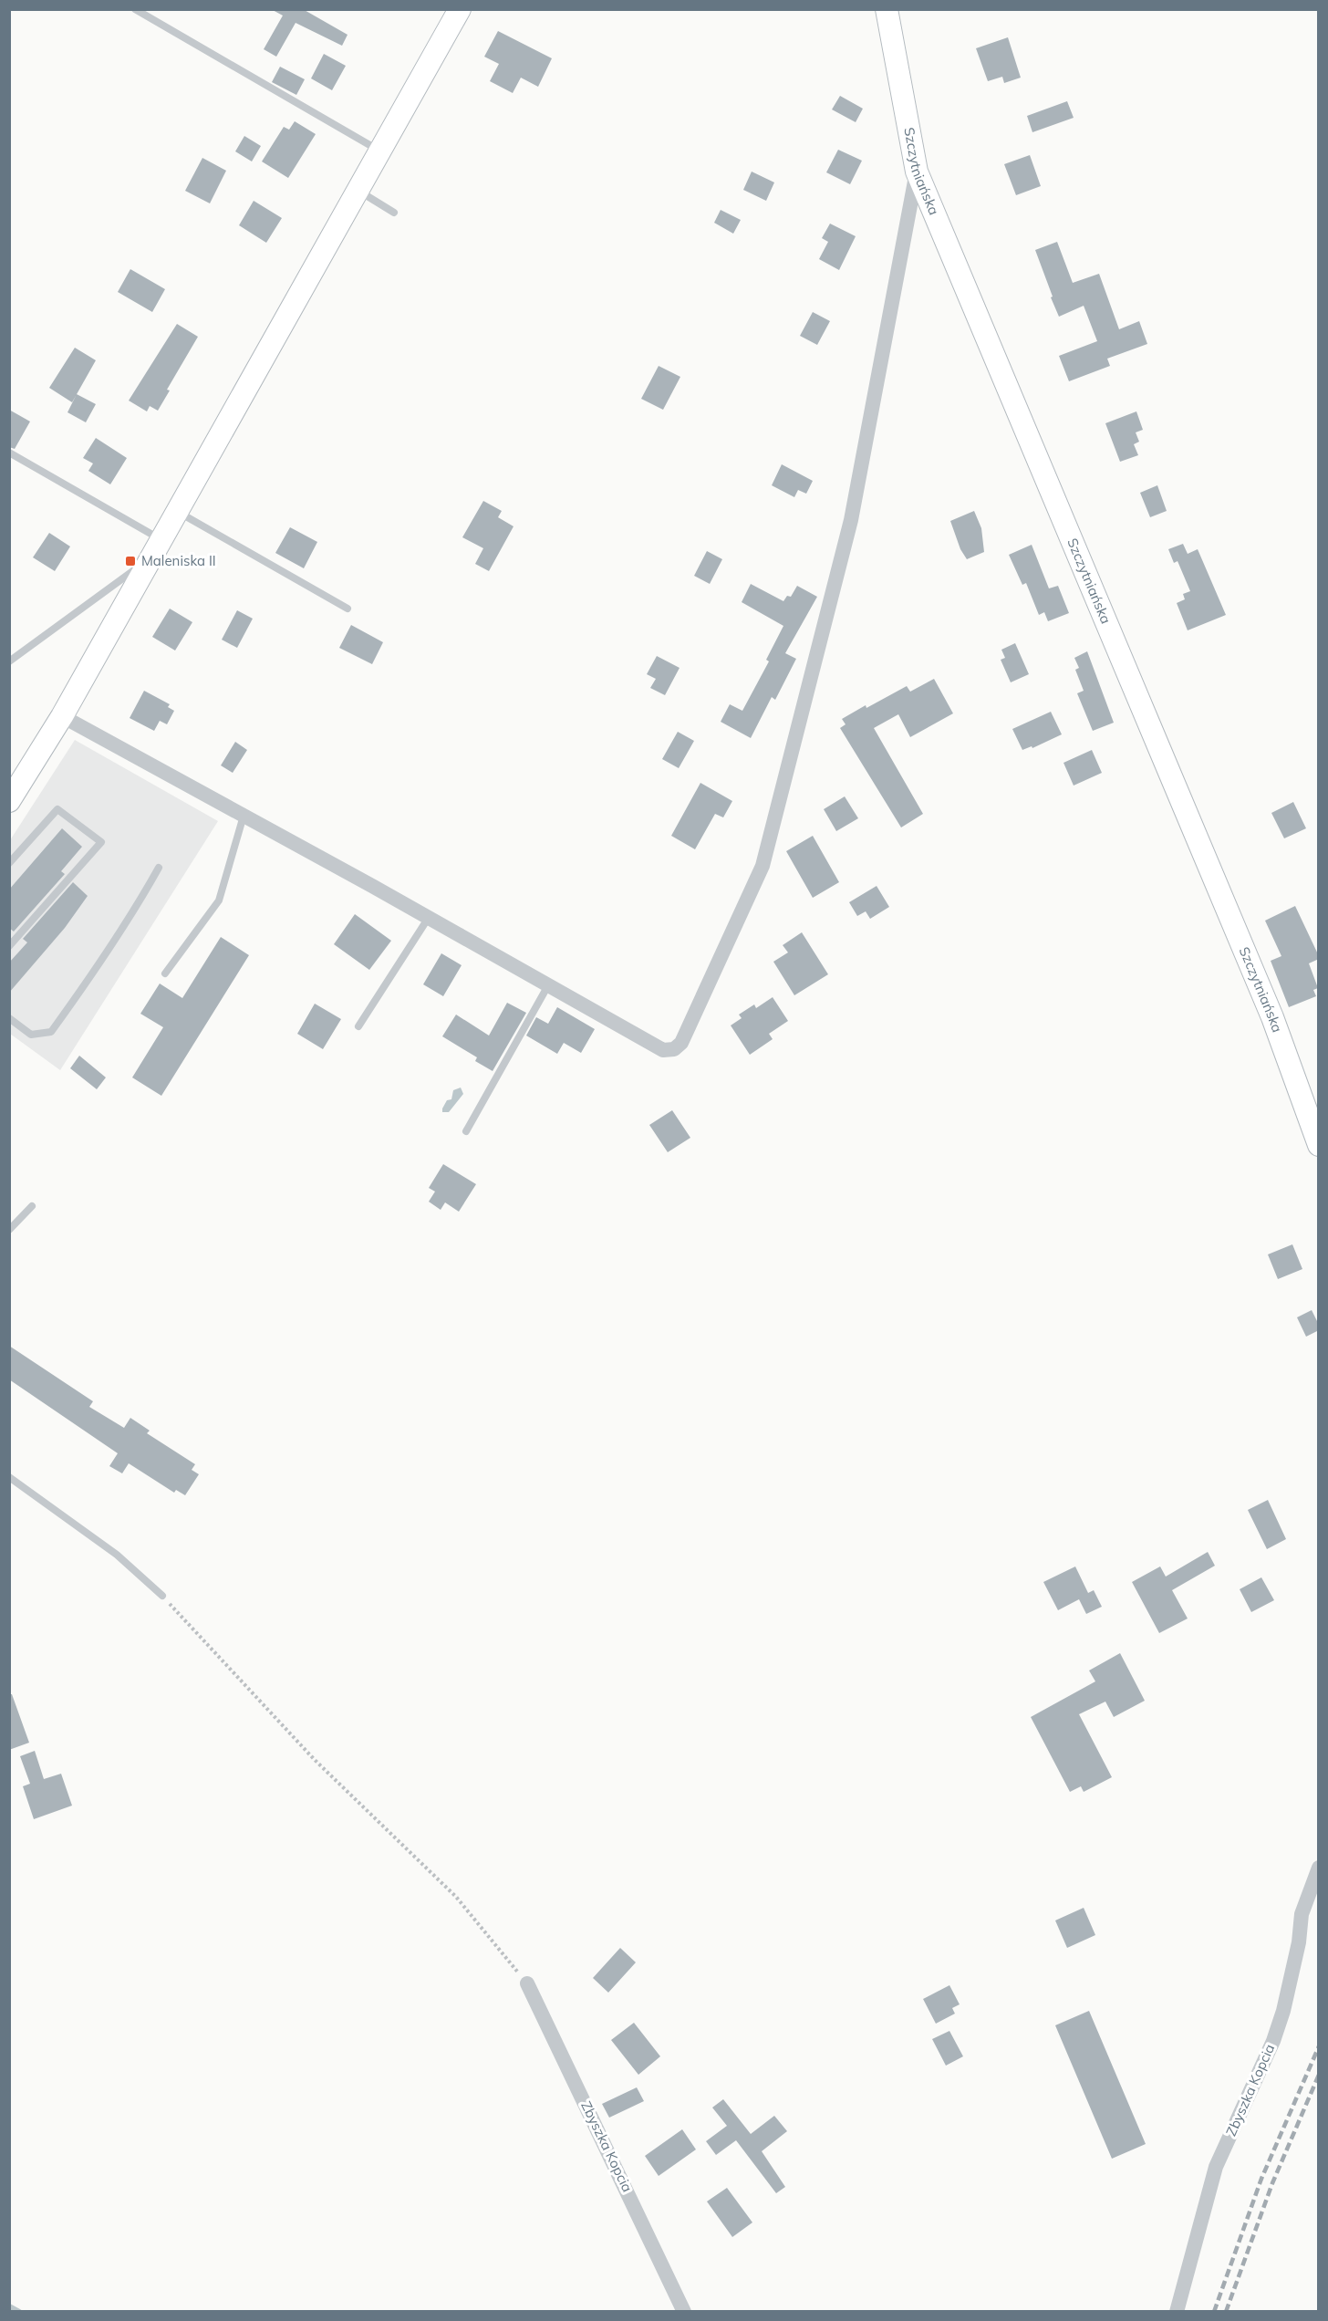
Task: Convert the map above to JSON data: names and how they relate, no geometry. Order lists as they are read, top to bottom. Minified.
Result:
{"streets":{"street":["Szczytniańska","Zbyszka Kopcia"]},"places":{"transit":["Maleniska II"]}}
